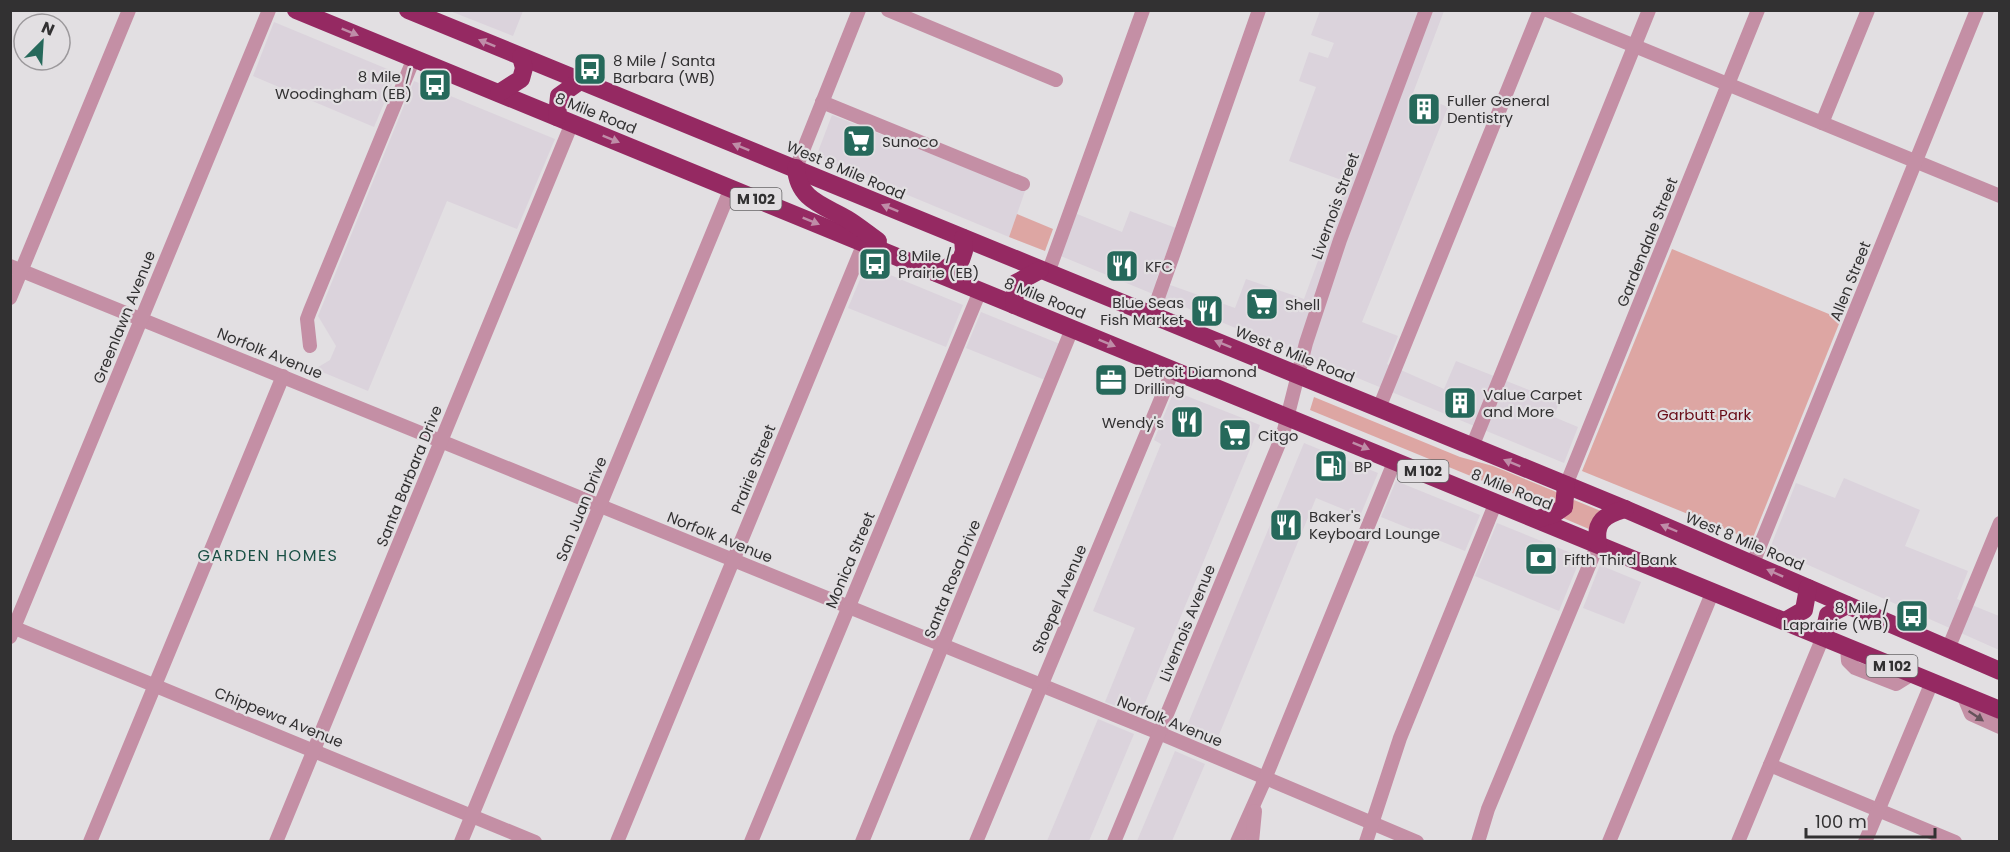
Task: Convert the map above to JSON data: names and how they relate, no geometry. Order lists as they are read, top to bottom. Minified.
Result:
{"streets":{"highway":["8 Mile Road","West 8 Mile Road","M 102"],"street":["Livernois Street","Gardendale Street","Allen Street","Greenlawn Avenue","Norfolk Avenue","Prairie Street","Santa Barbara Drive","San Juan Drive","Monica Street","Santa Rosa Drive","Stoepel Avenue","Livernois Avenue","Chippewa Avenue"]},"crossings":[["8 Mile Road","Livernois Street"],["8 Mile Road","Prairie Street"],["8 Mile Road","Santa Barbara Drive"],["8 Mile Road","San Juan Drive"],["8 Mile Road","Monica Street"],["8 Mile Road","Santa Rosa Drive"],["8 Mile Road","Stoepel Avenue"],["8 Mile Road","Livernois Avenue"],["West 8 Mile Road","Livernois Street"],["West 8 Mile Road","Gardendale Street"],["West 8 Mile Road","Allen Street"],["Livernois Street","Livernois Avenue"],["Greenlawn Avenue","Norfolk Avenue"],["Greenlawn Avenue","Chippewa Avenue"],["Norfolk Avenue","Prairie Street"],["Norfolk Avenue","Santa Barbara Drive"],["Norfolk Avenue","San Juan Drive"],["Norfolk Avenue","Monica Street"],["Norfolk Avenue","Santa Rosa Drive"],["Norfolk Avenue","Stoepel Avenue"],["Norfolk Avenue","Livernois Avenue"],["Santa Barbara Drive","Chippewa Avenue"],["San Juan Drive","Chippewa Avenue"]],"one_way":["8 Mile Road","West 8 Mile Road"],"districts":["GARDEN HOMES"],"parks":["Garbutt Park"],"places":{"bus stop":["8 Mile / Santa Barbara (WB)","8 Mile / Woodingham (EB)","8 Mile / Prairie (EB)","8 Mile / Laprairie (WB)"],"building":["Fuller General Dentistry","Value Carpet and More"],"supermarket":["Sunoco","Shell","Citgo"],"restaurant":["KFC","Blue Seas Fish Market","Wendy's","Baker's Keyboard Lounge"],"office":["Detroit Diamond Drilling"],"fuel station":["BP"],"bank":["Fifth Third Bank"]},"scale_bar":"100 m","north":"top right"}
